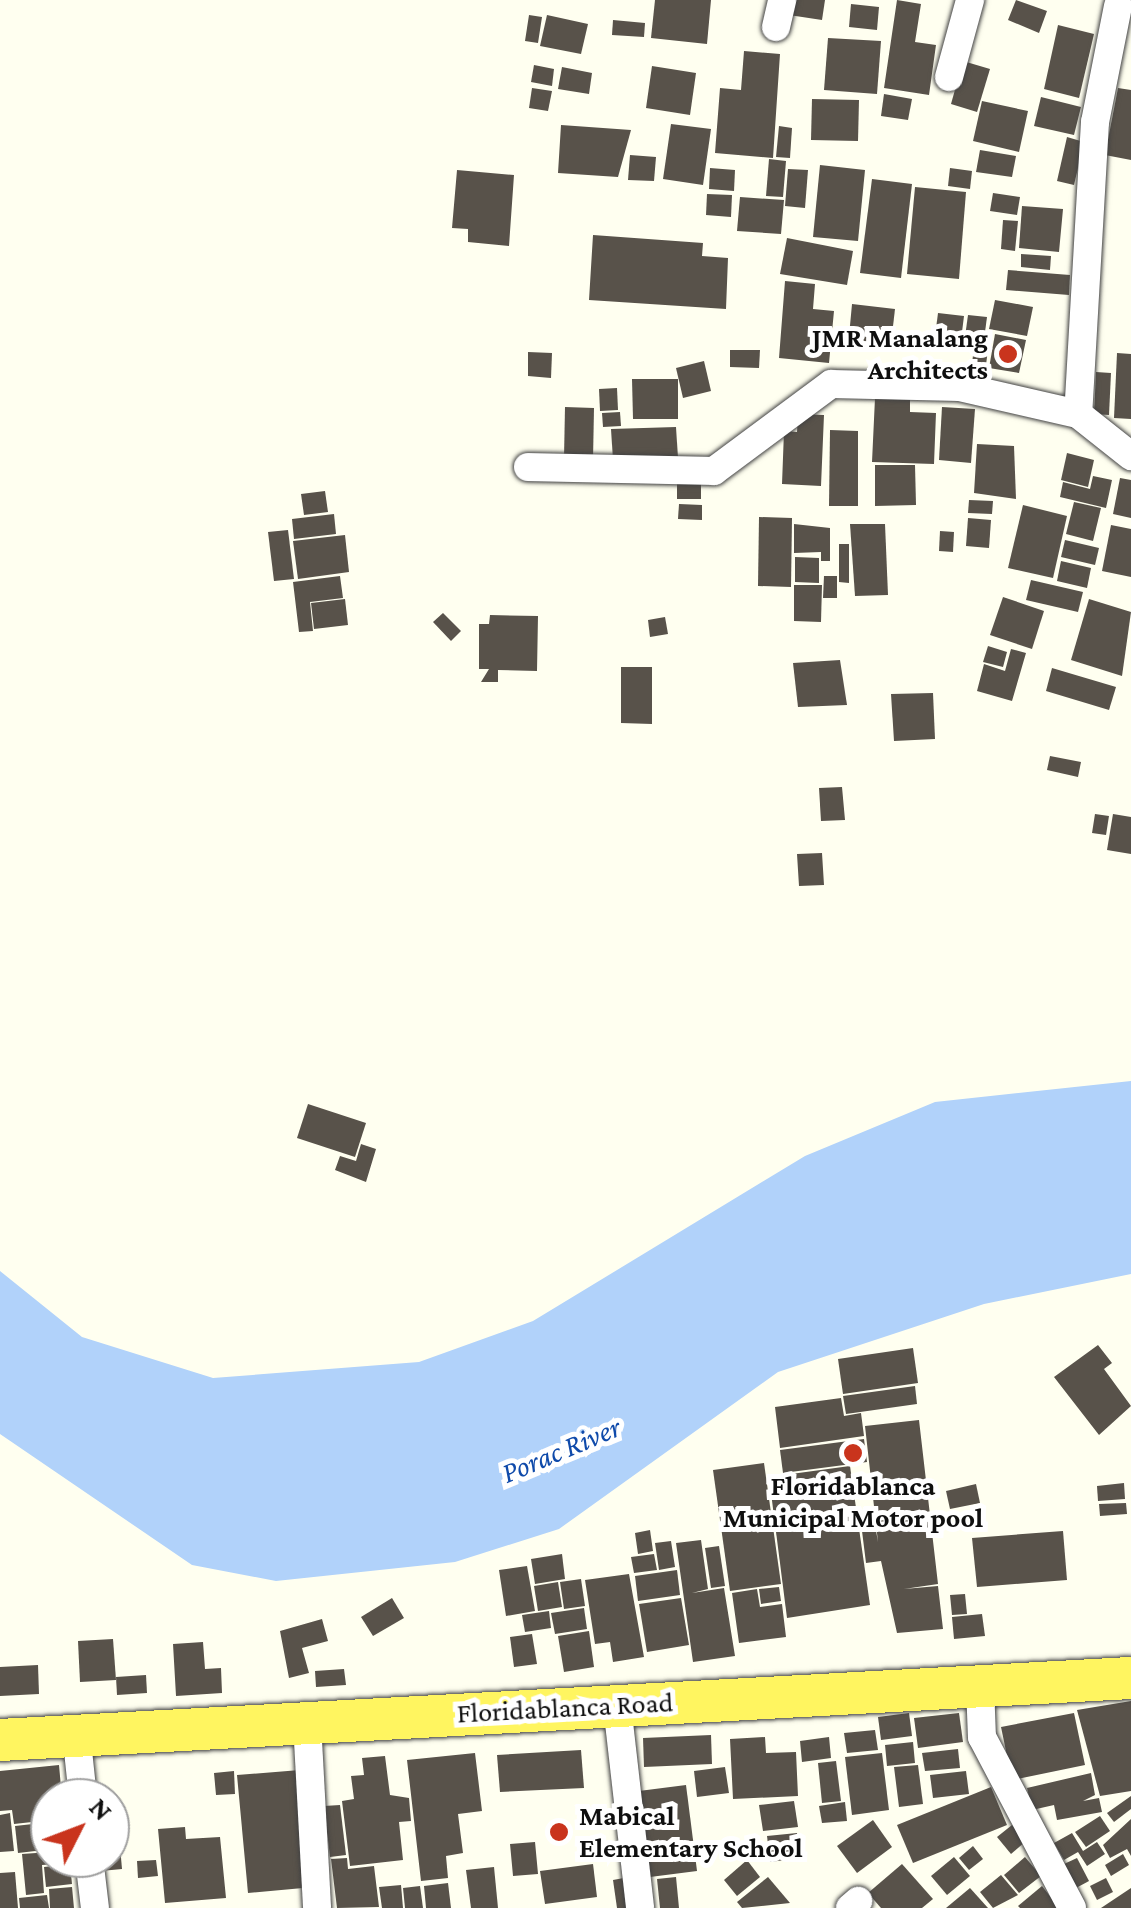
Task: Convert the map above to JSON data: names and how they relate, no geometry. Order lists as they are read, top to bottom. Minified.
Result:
{"streets":{"main road":["Floridablanca Road"]},"water":["Porac River"],"places":["JMR Manalang Architects","Floridablanca Municipal Motor pool","Mabical Elementary School"],"north":"top right"}
